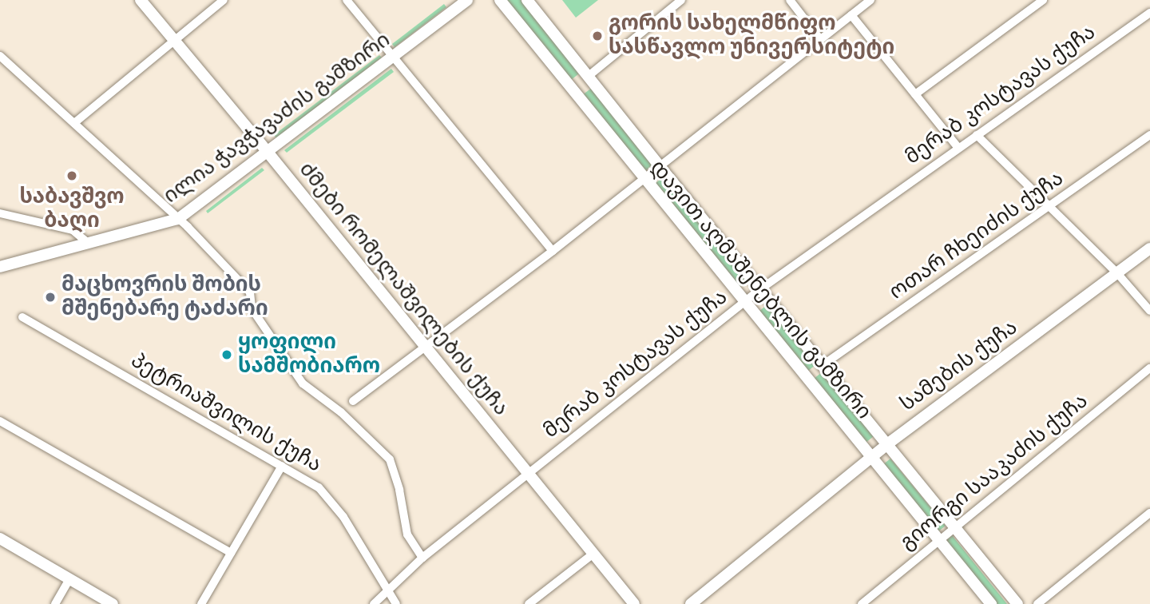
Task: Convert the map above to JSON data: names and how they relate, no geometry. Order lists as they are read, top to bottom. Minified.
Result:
{"streets":{"street":["მერაბ კოსტავას ქუჩა","ილია ჭავჭავაძის გამზირი","ოთარ ჩხეიძის ქუჩა","ძმები რომელაშვილების ქუჩა","დავით აღმაშენებლის გამზირი","სამების ქუჩა","პეტრიაშვილის ქუჩა","გიორგი სააკაძის ქუჩა"]},"crossings":[["მერაბ კოსტავას ქუჩა","ძმები რომელაშვილების ქუჩა"],["მერაბ კოსტავას ქუჩა","დავით აღმაშენებლის გამზირი"],["მერაბ კოსტავას ქუჩა","პეტრიაშვილის ქუჩა"],["ილია ჭავჭავაძის გამზირი","ძმები რომელაშვილების ქუჩა"],["ოთარ ჩხეიძის ქუჩა","დავით აღმაშენებლის გამზირი"],["დავით აღმაშენებლის გამზირი","სამების ქუჩა"],["დავით აღმაშენებლის გამზირი","გიორგი სააკაძის ქუჩა"]],"places":["გორის სახელმწიფო სასწავლო უნივერსიტეტი","საბავშვო ბაღი","მაცხოვრის შობის მშენებარე ტაძარი","ყოფილი სამშობიარო"]}
